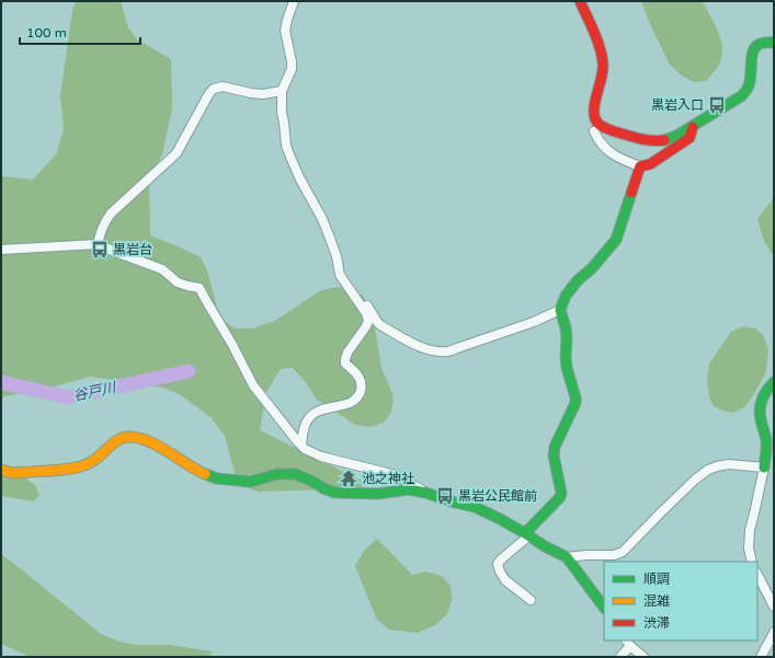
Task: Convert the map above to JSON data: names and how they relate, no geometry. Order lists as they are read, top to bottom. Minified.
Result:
{"water":["谷戸川"],"places":{"bus stop":["黒岩入口","黒岩台","黒岩公民館前"],"temple":["池之神社"]},"legend":["順調","混雑","渋滞"],"scale_bar":"100 m"}
